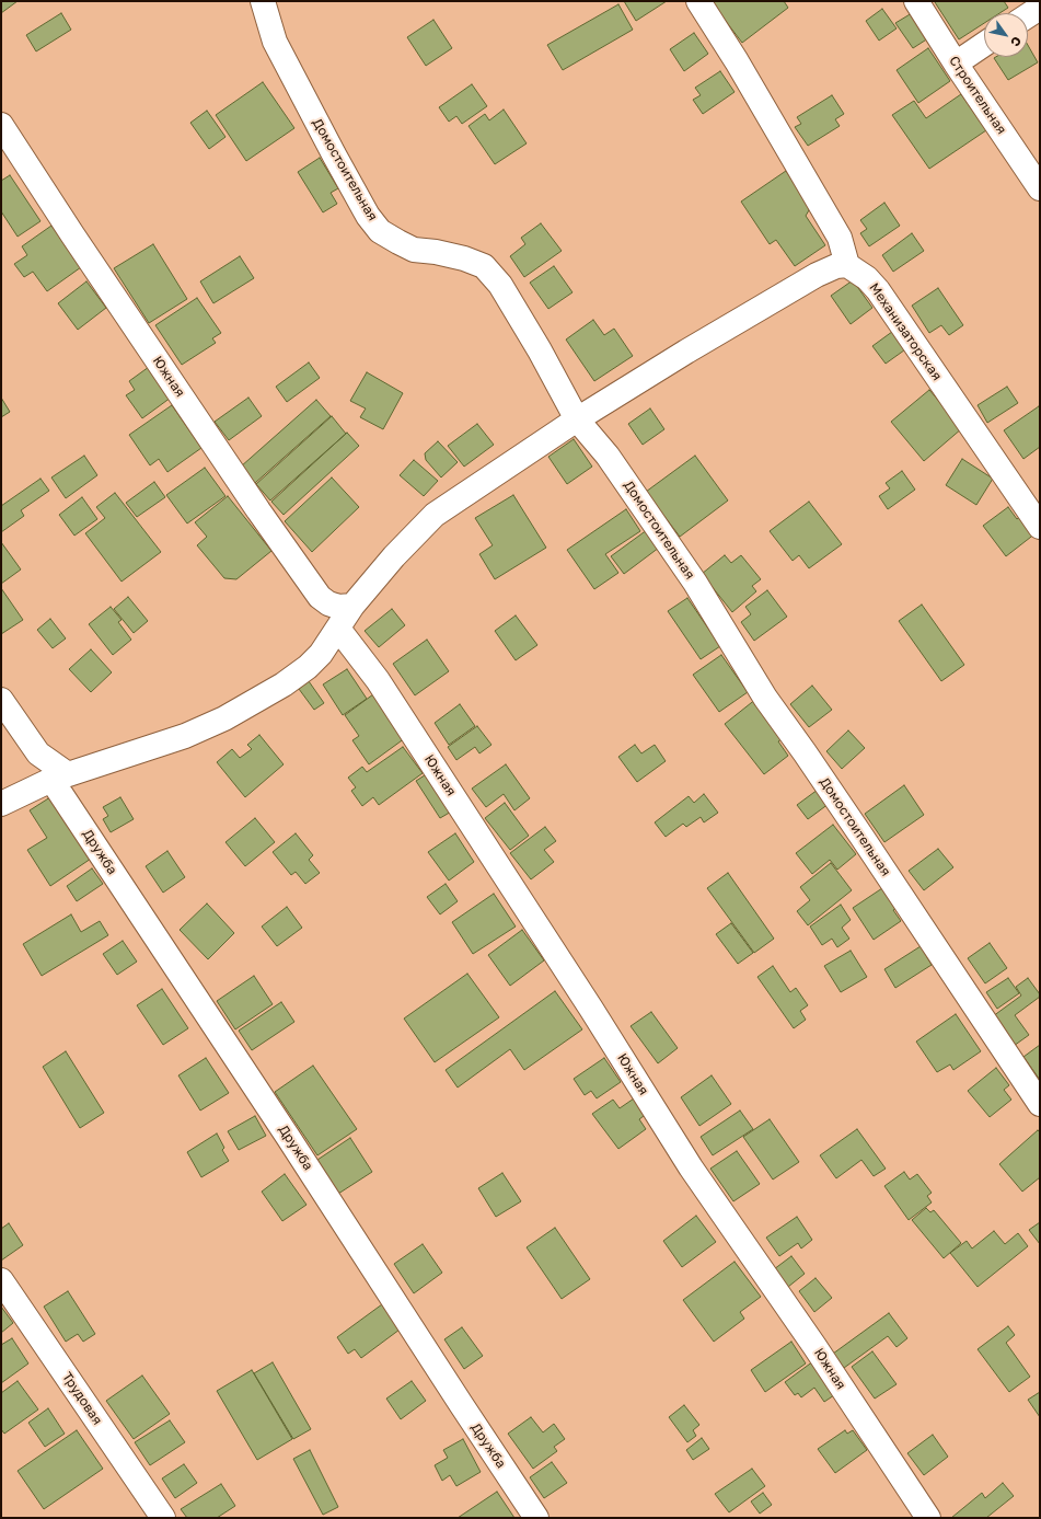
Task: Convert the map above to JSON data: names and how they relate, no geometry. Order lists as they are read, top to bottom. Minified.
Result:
{"streets":{"street":["Строительная","Домостоительная","Механизаторская","Южная","Дружба","Трудовая"]},"north":"bottom right"}
